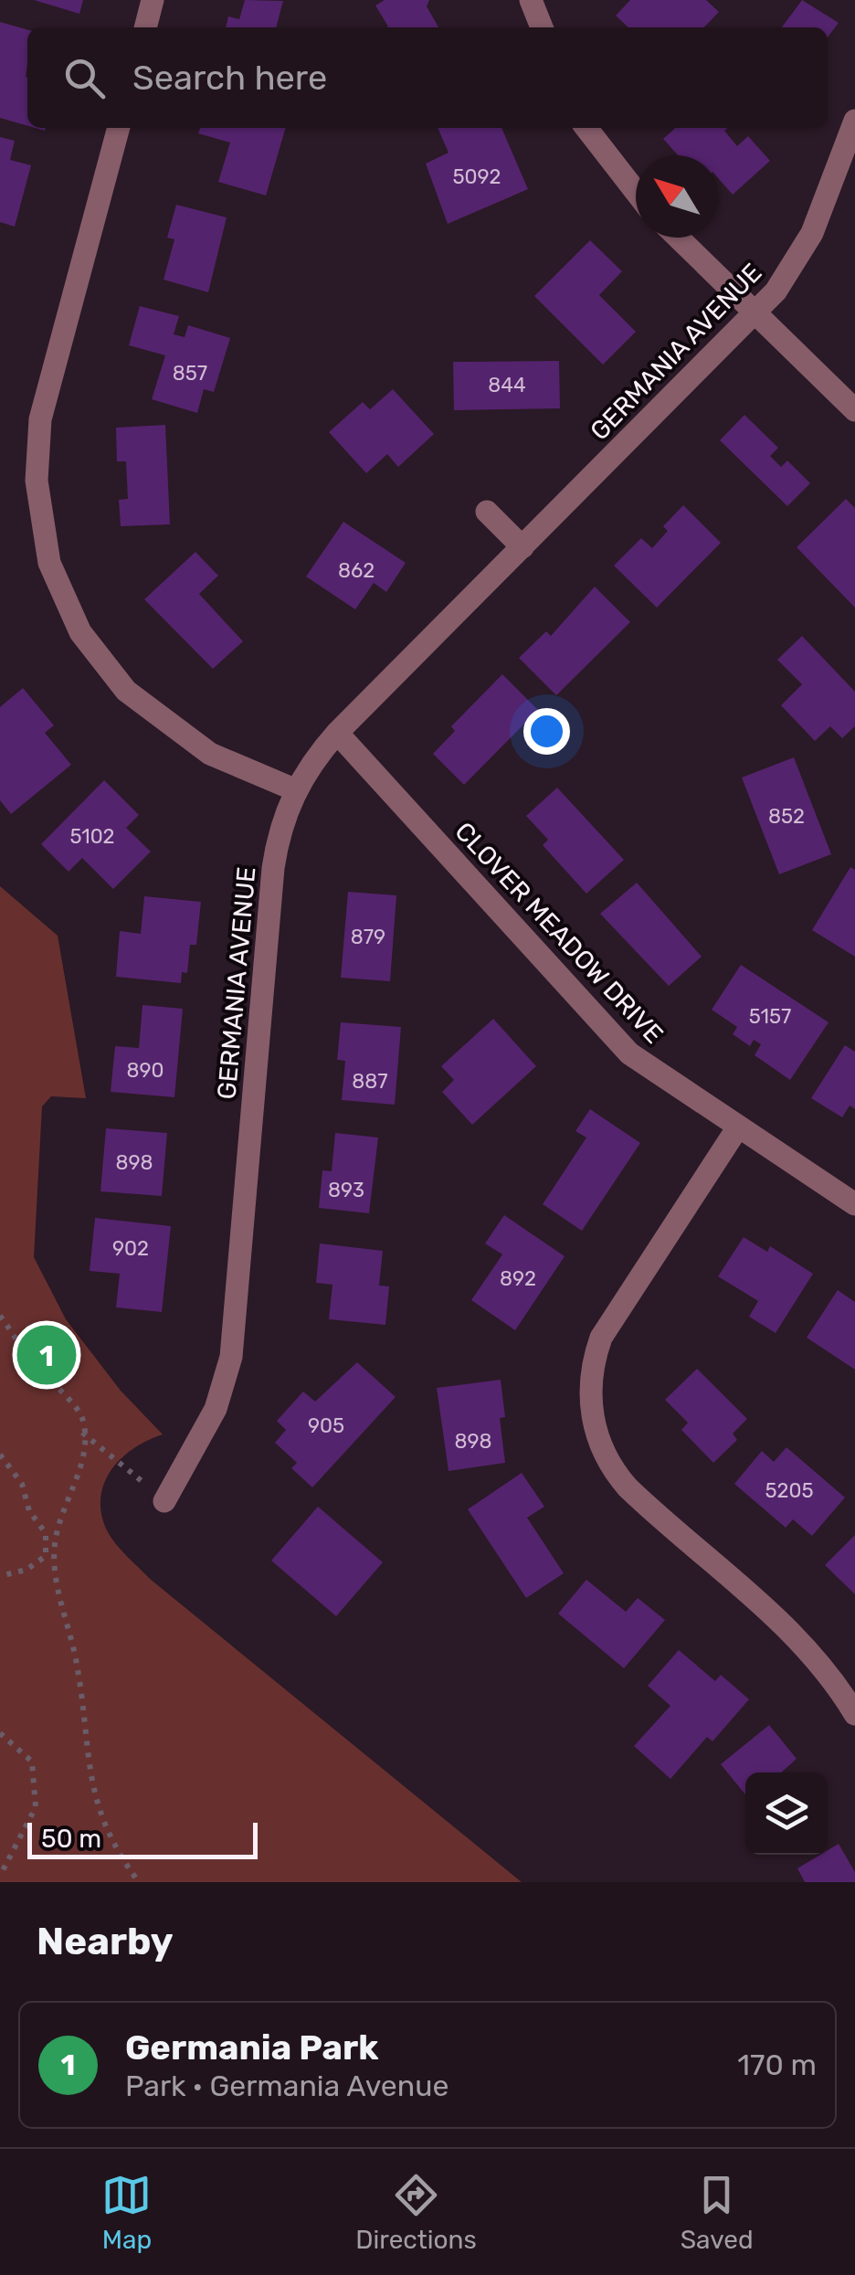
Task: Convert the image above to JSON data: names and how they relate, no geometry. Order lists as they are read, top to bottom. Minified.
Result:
{"streets":{"street":["GERMANIA AVENUE","CLOVER MEADOW DRIVE"]},"crossings":[["GERMANIA AVENUE","CLOVER MEADOW DRIVE"]],"house_numbers":["5092","857","844","862","852","5102","879","5157","890","887","898","893","902","892","905","898","5205"],"scale_bar":"50 m","north":"top left","page":{"search":"Search here","pins":"1","scale":"50 m","heading":"Nearby","list":[{"mark":"1","name":"Germania Park","note":"Park · Germania Avenue","value":"170 m"}],"nav":["Map","Directions","Saved"]}}
